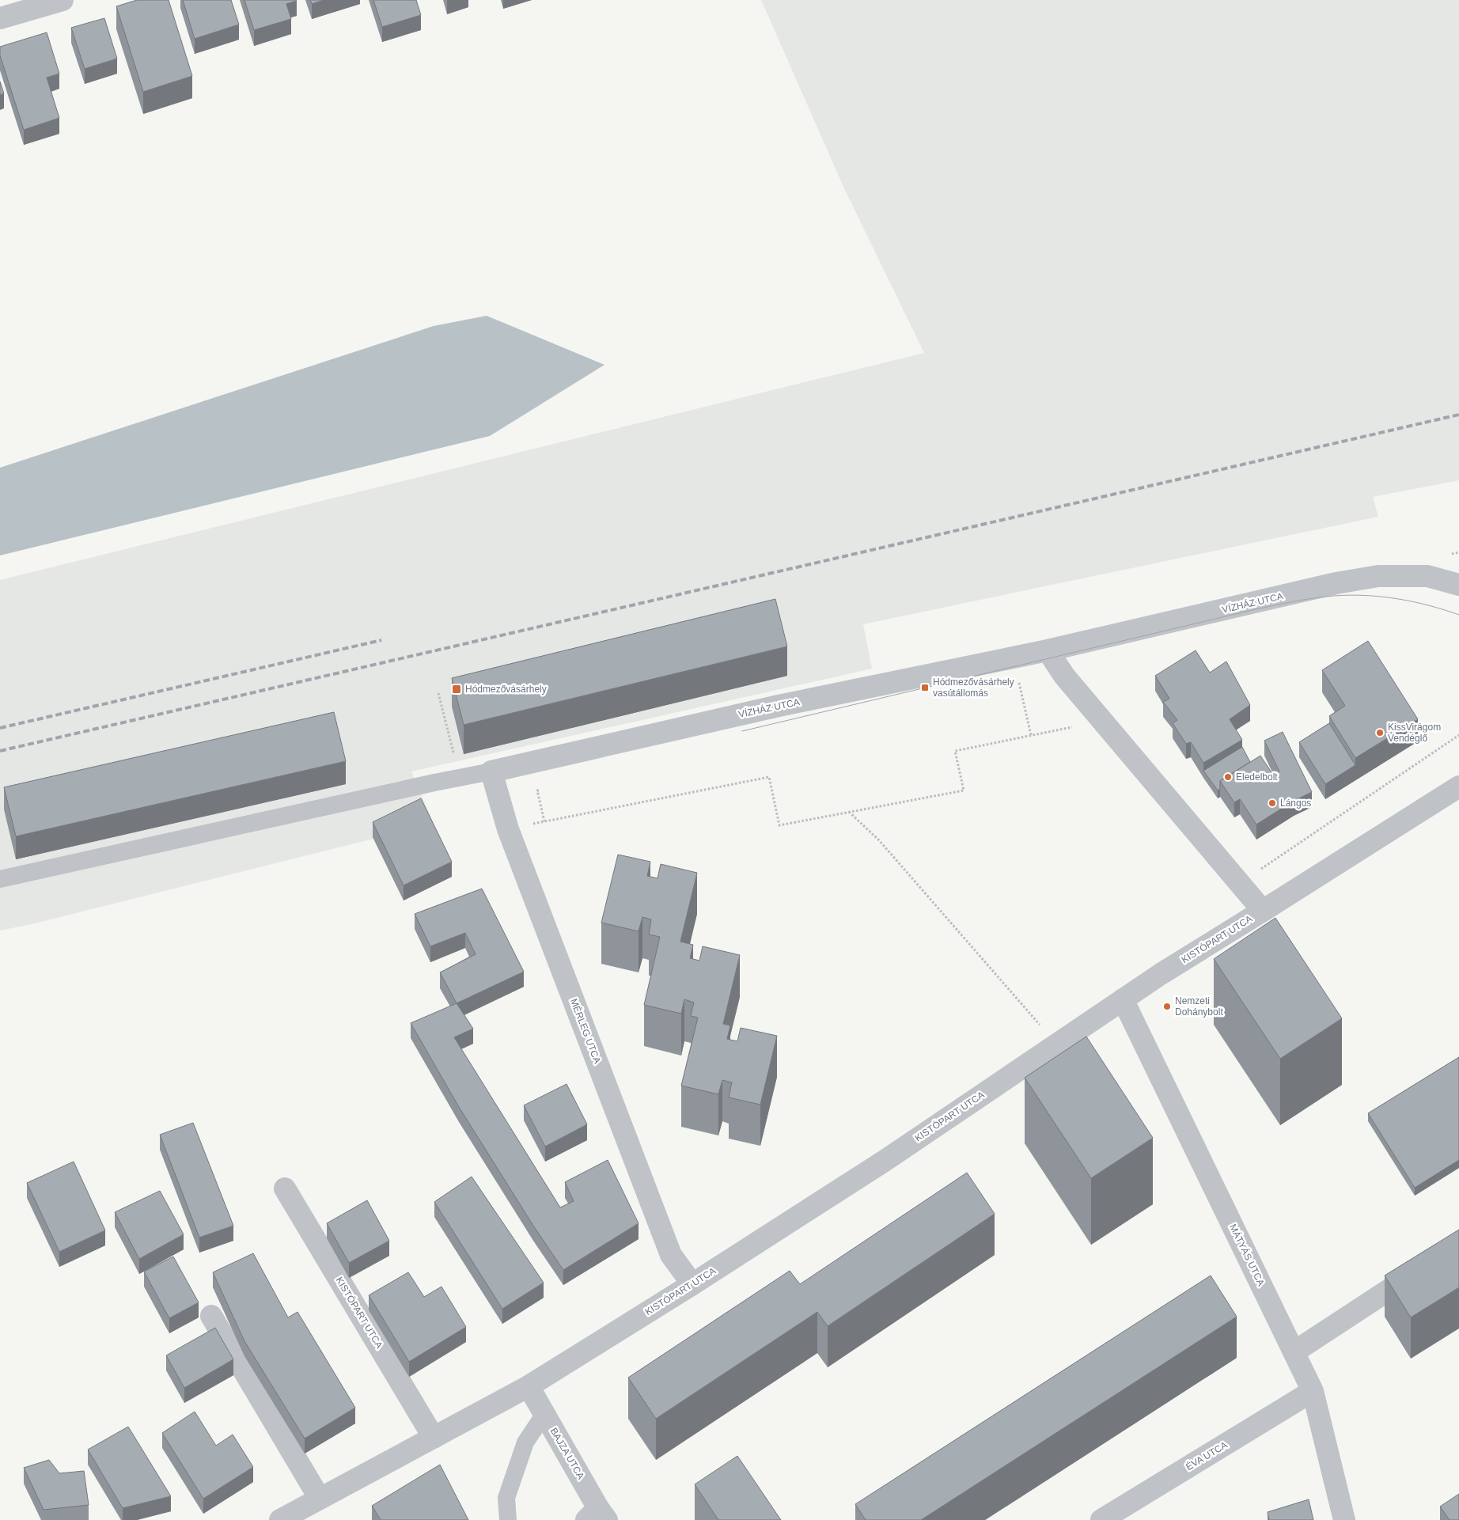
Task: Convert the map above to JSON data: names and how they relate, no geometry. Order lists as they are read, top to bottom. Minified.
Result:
{"streets":{"street":["VÍZHÁZ UTCA","KISTÓPART UTCA","MÉRLEG UTCA","MÁTYÁS UTCA","BAJZA UTCA","ÉVA UTCA"]},"crossings":[["VÍZHÁZ UTCA","MÉRLEG UTCA"],["KISTÓPART UTCA","MÉRLEG UTCA"],["KISTÓPART UTCA","MÁTYÁS UTCA"],["KISTÓPART UTCA","BAJZA UTCA"],["MÁTYÁS UTCA","ÉVA UTCA"]],"places":{"transit":["Hódmezővásárhely vasútállomás","Hódmezővásárhely"],"other":["KissVirágom Vendéglő","Eledelbolt","Lángos","Nemzeti Dohánybolt"]}}
